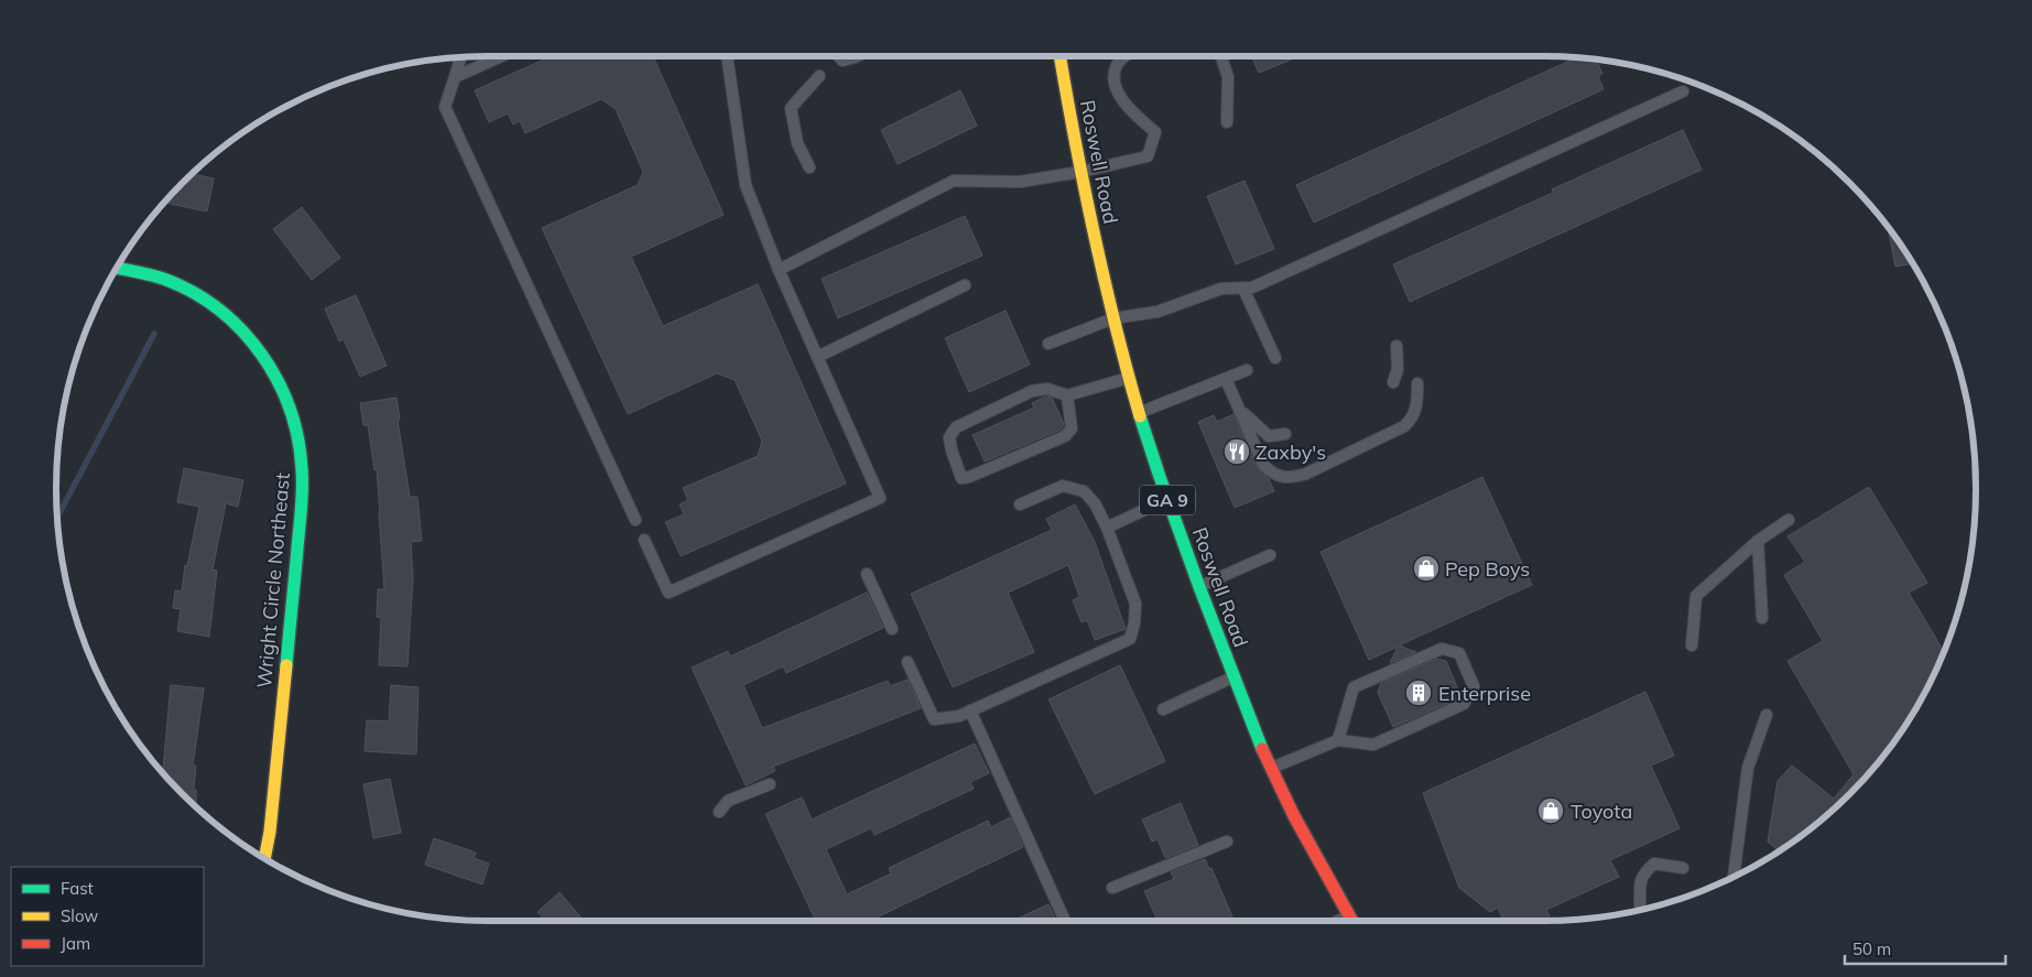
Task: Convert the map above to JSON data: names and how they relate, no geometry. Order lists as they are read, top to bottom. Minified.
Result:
{"streets":{"main road":["Roswell Road","GA 9","Wright Circle Northeast"]},"places":{"restaurant":["Zaxby's"],"shop":["Pep Boys","Toyota"],"building":["Enterprise"]},"legend":["Fast","Slow","Jam"],"scale_bar":"50 m"}
